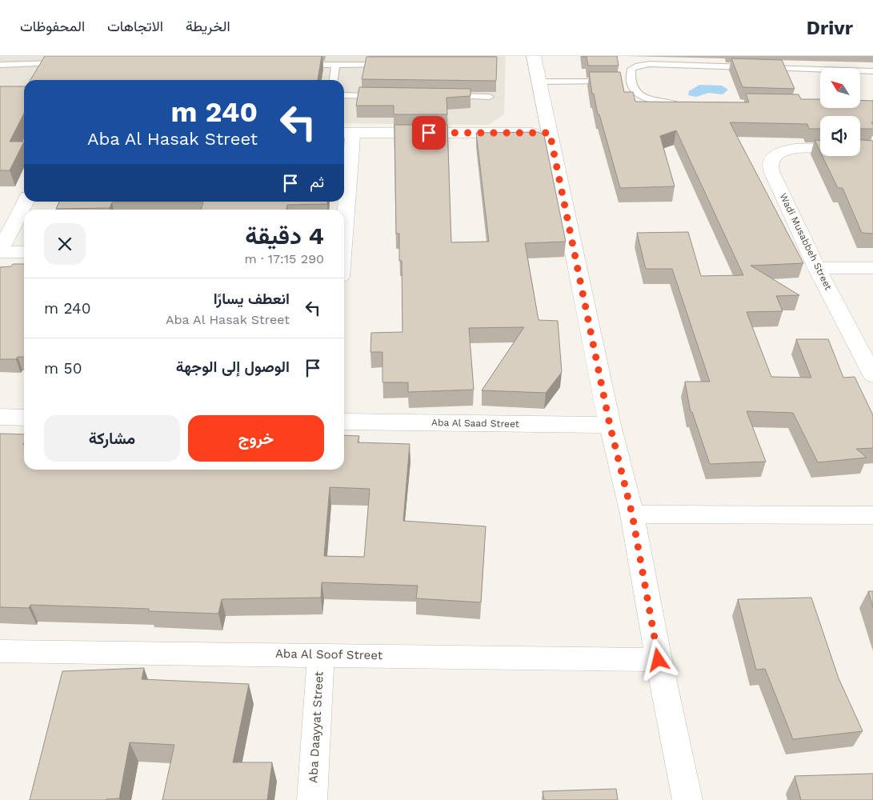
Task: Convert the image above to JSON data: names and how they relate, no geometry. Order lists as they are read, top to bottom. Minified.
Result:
{"streets":{"street":["Wadi Musabbeh Street","Aba Al Saad Street","Aba Al Soof Street","Aba Daayyat Street"]},"crossings":[["Aba Al Soof Street","Aba Daayyat Street"]],"north":"top left","page":{"header":"Drivr","nav":["الخريطة","الاتجاهات","المحفوظات"],"turn":["240 m","Aba Al Hasak Street"],"then":"ثم","heading":["4 دقيقة","290 m · 17:15"],"list":[{"name":"انعطف يسارًا","note":"Aba Al Hasak Street","value":"240 m"},{"name":"الوصول إلى الوجهة","value":"50 m"}],"buttons":["خروج","مشاركة"]}}
